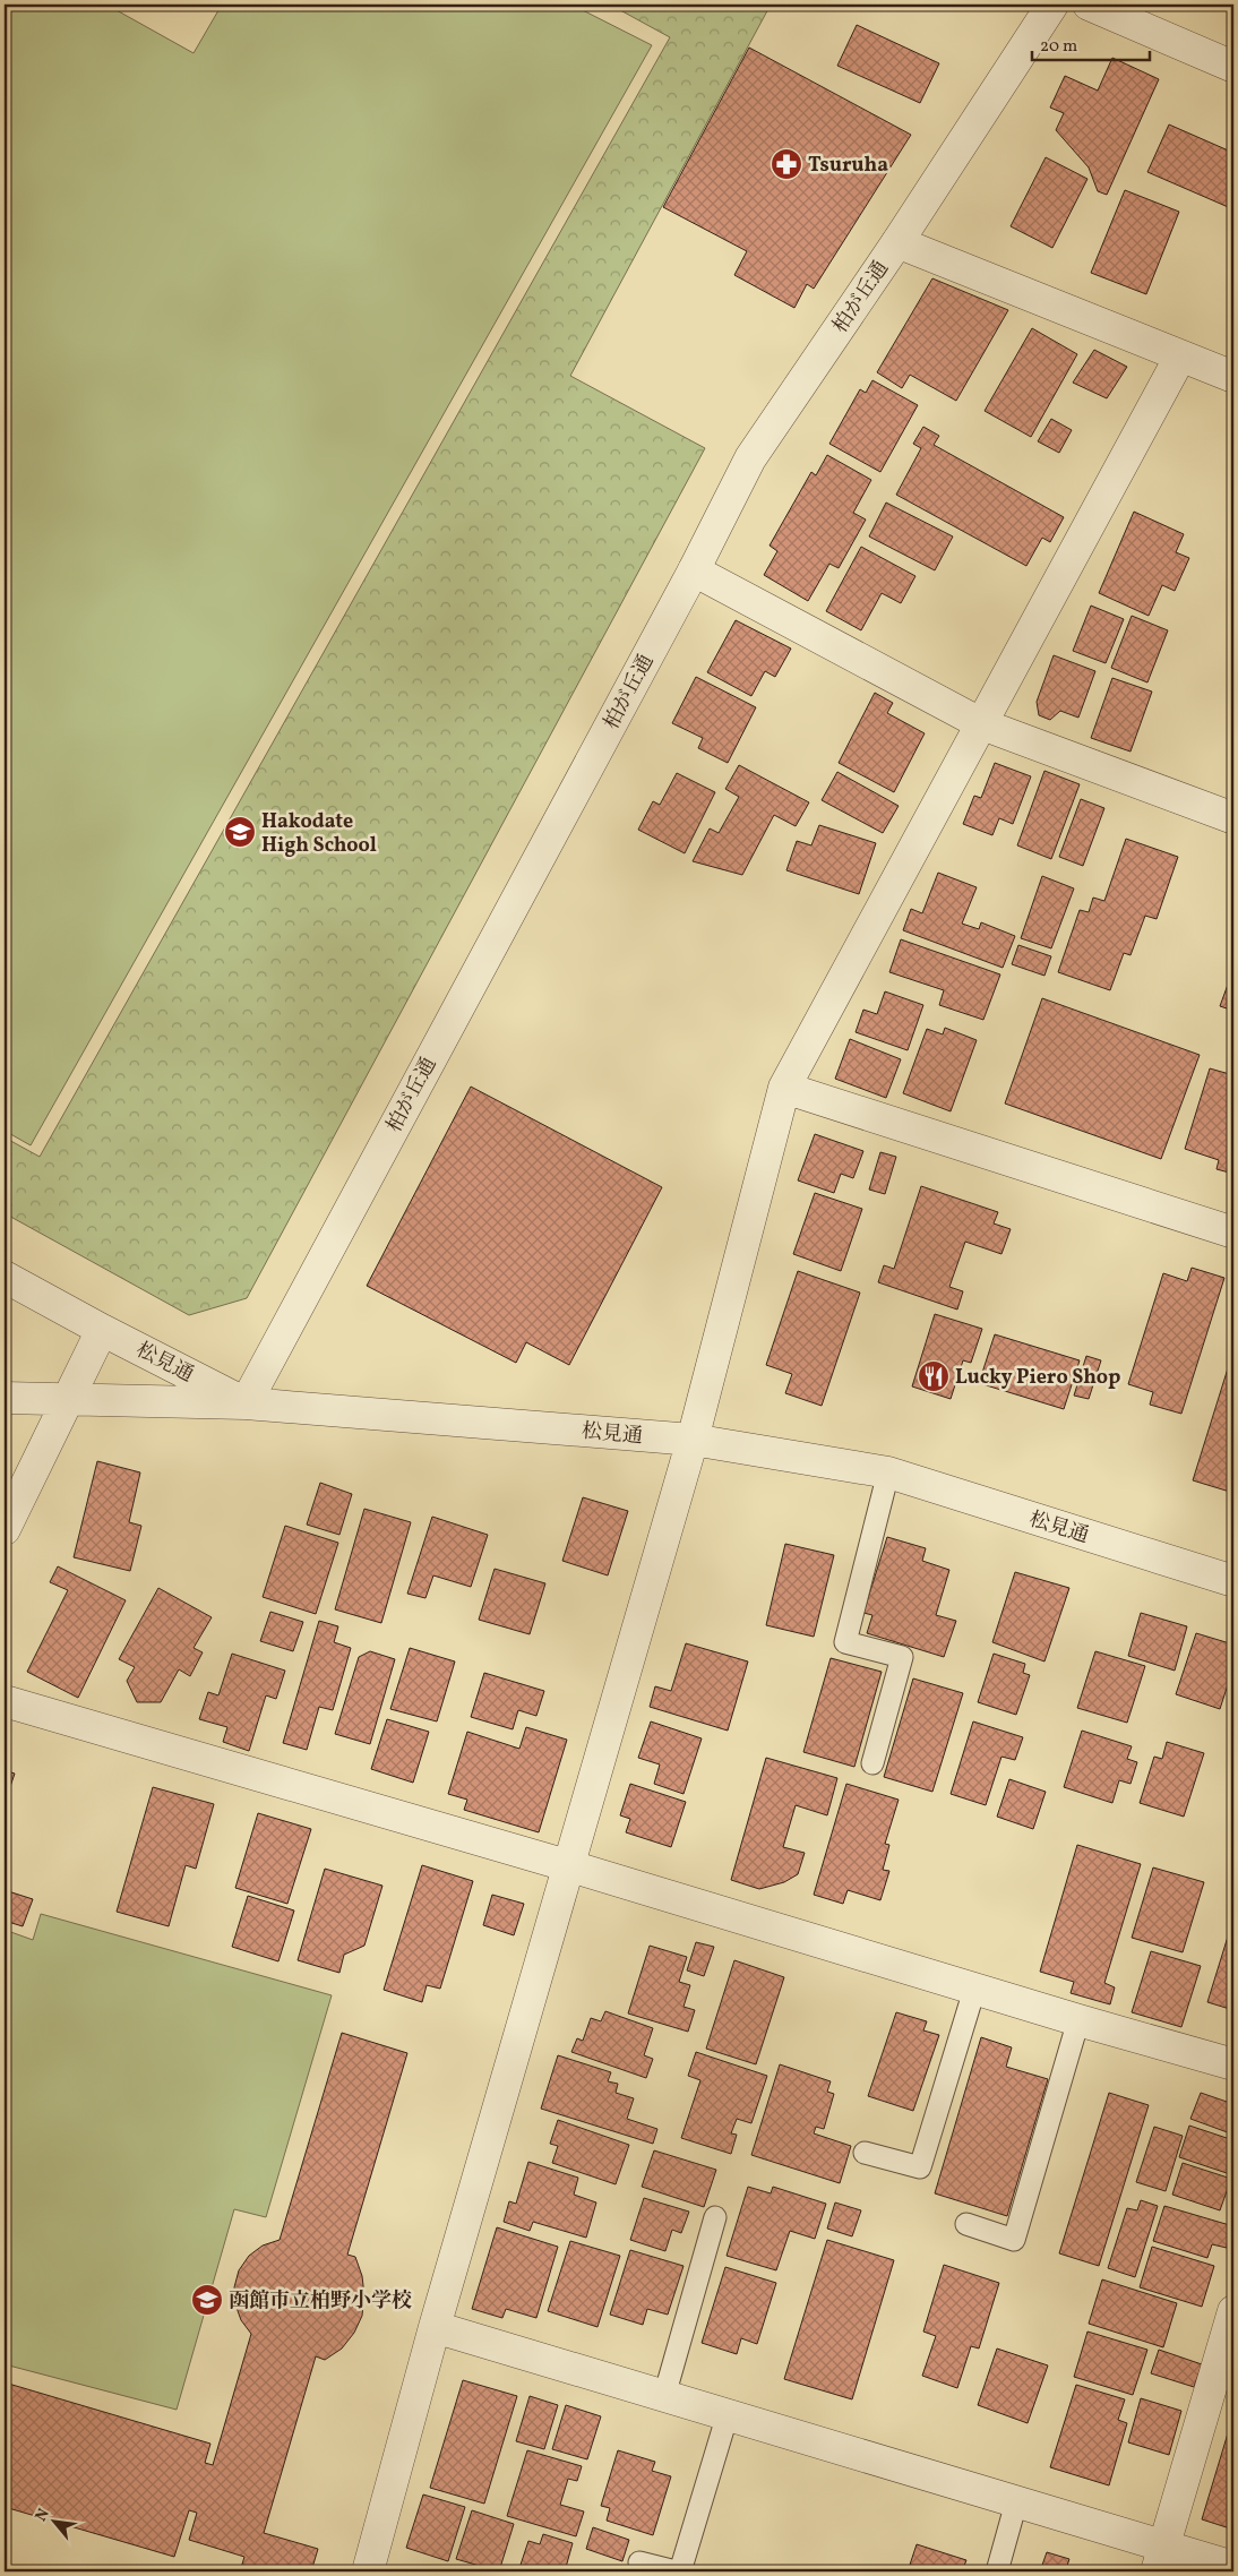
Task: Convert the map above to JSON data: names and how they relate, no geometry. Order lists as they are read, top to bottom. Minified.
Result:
{"streets":{"street":["柏が丘通","松見通"]},"crossings":[["柏が丘通","松見通"]],"places":{"pharmacy":["Tsuruha"],"school or university":["Hakodate High School","函館市立柏野小学校"],"restaurant":["Lucky Piero Shop"]},"scale_bar":"20 m","north":"top left"}
